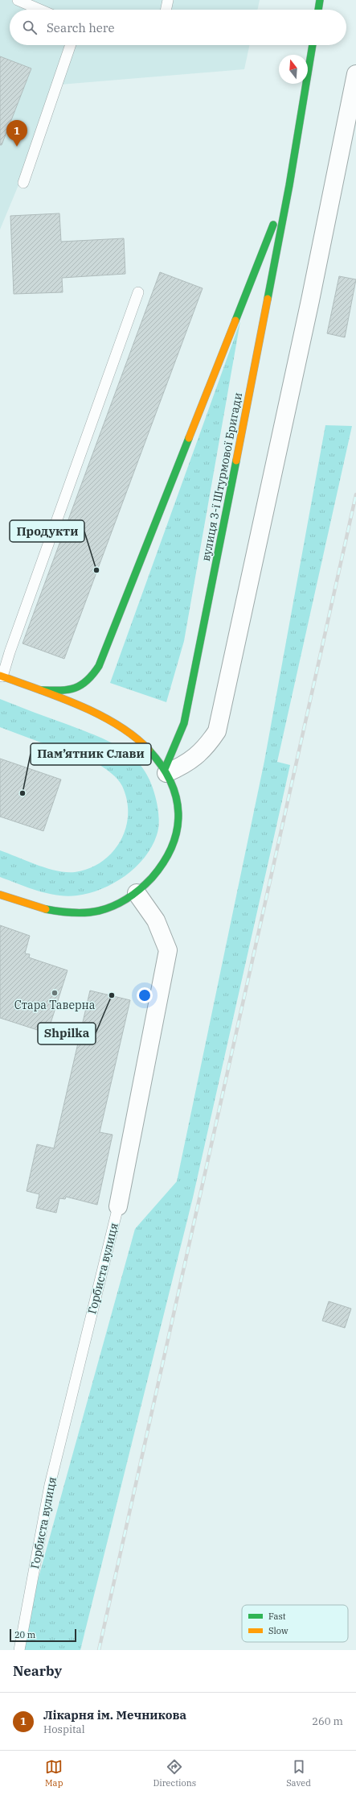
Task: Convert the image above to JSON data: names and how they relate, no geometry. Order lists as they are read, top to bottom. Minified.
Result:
{"streets":{"main road":["вулиця 3-ї Штурмової Бригади"],"street":["Горбиста вулиця"]},"places":["Продукти","Пам’ятник Слави","Стара Таверна","Shpilka"],"legend":["Fast","Slow"],"scale_bar":"20 m","north":"top","page":{"search":"Search here","pins":"1","scale":"20 m","heading":"Nearby","list":[{"mark":"1","name":"Лікарня ім. Мечникова","note":"Hospital","value":"260 m"}],"nav":["Map","Directions","Saved"]}}
